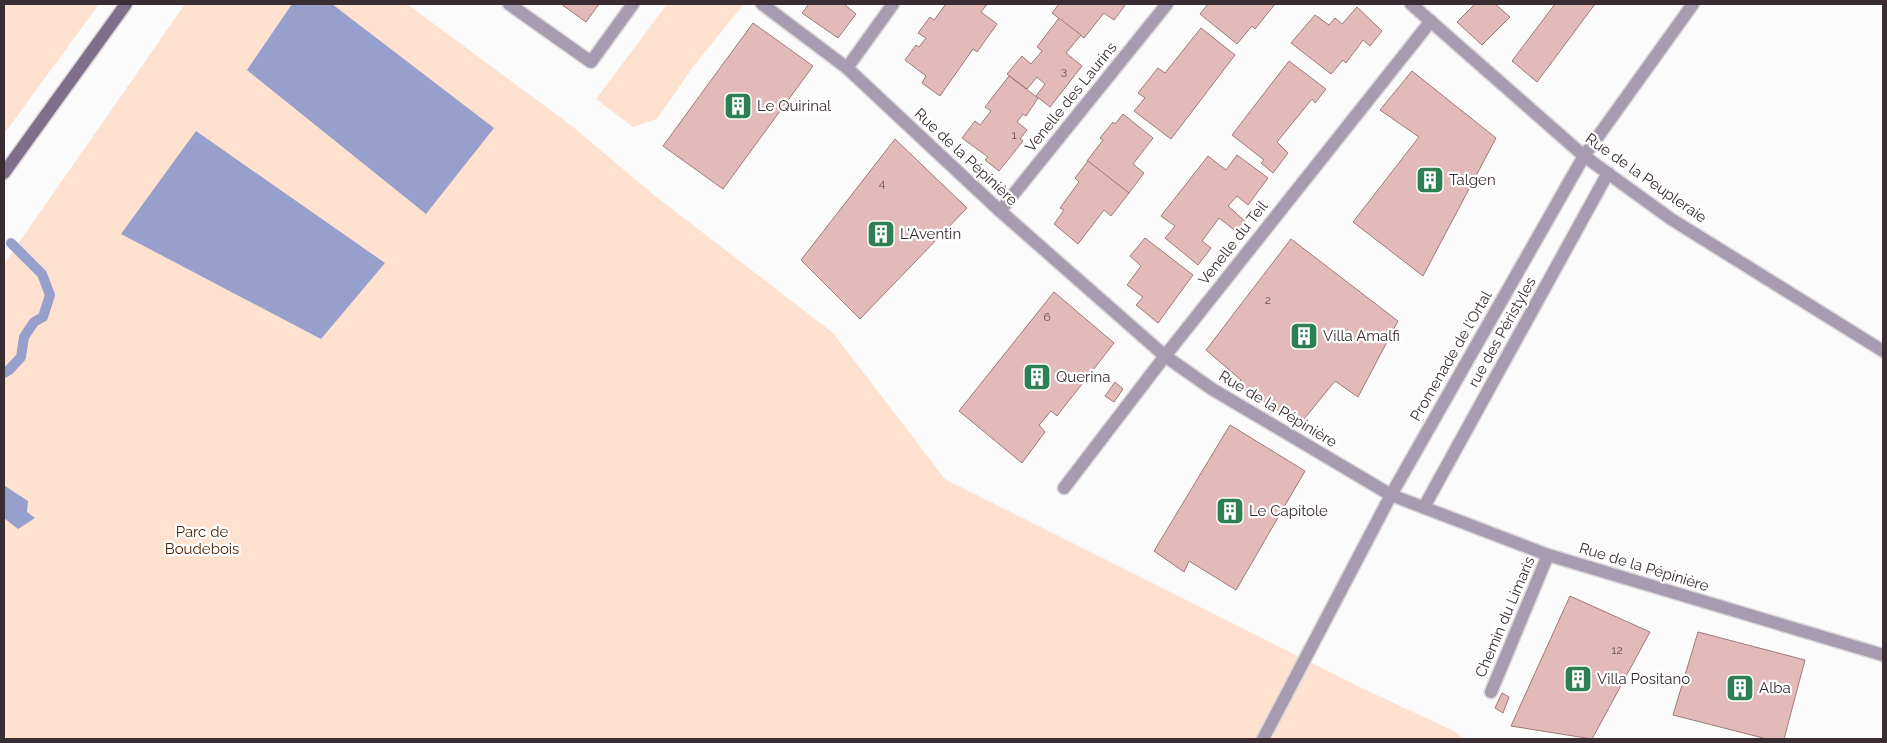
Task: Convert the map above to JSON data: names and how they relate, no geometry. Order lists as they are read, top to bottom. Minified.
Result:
{"streets":{"street":["Venelle des Laurins","Rue de la Pépinière","Rue de la Peupleraie","Venelle du Teil","rue des Péristyles","Promenade de l'Ortal","Chemin du Limaris"]},"crossings":[["Venelle des Laurins","Rue de la Pépinière"],["Rue de la Pépinière","Venelle du Teil"],["Rue de la Pépinière","rue des Péristyles"],["Rue de la Pépinière","Promenade de l'Ortal"],["Rue de la Pépinière","Chemin du Limaris"],["Rue de la Peupleraie","Venelle du Teil"],["Rue de la Peupleraie","rue des Péristyles"],["Rue de la Peupleraie","Promenade de l'Ortal"]],"parks":["Parc de Boudebois"],"places":{"building":["Le Quirinal","Talgen","L'Aventin","Villa Amalfi","Querina","Le Capitole","Villa Positano","Alba"]},"house_numbers":["3","1","4","2","6","12"]}
